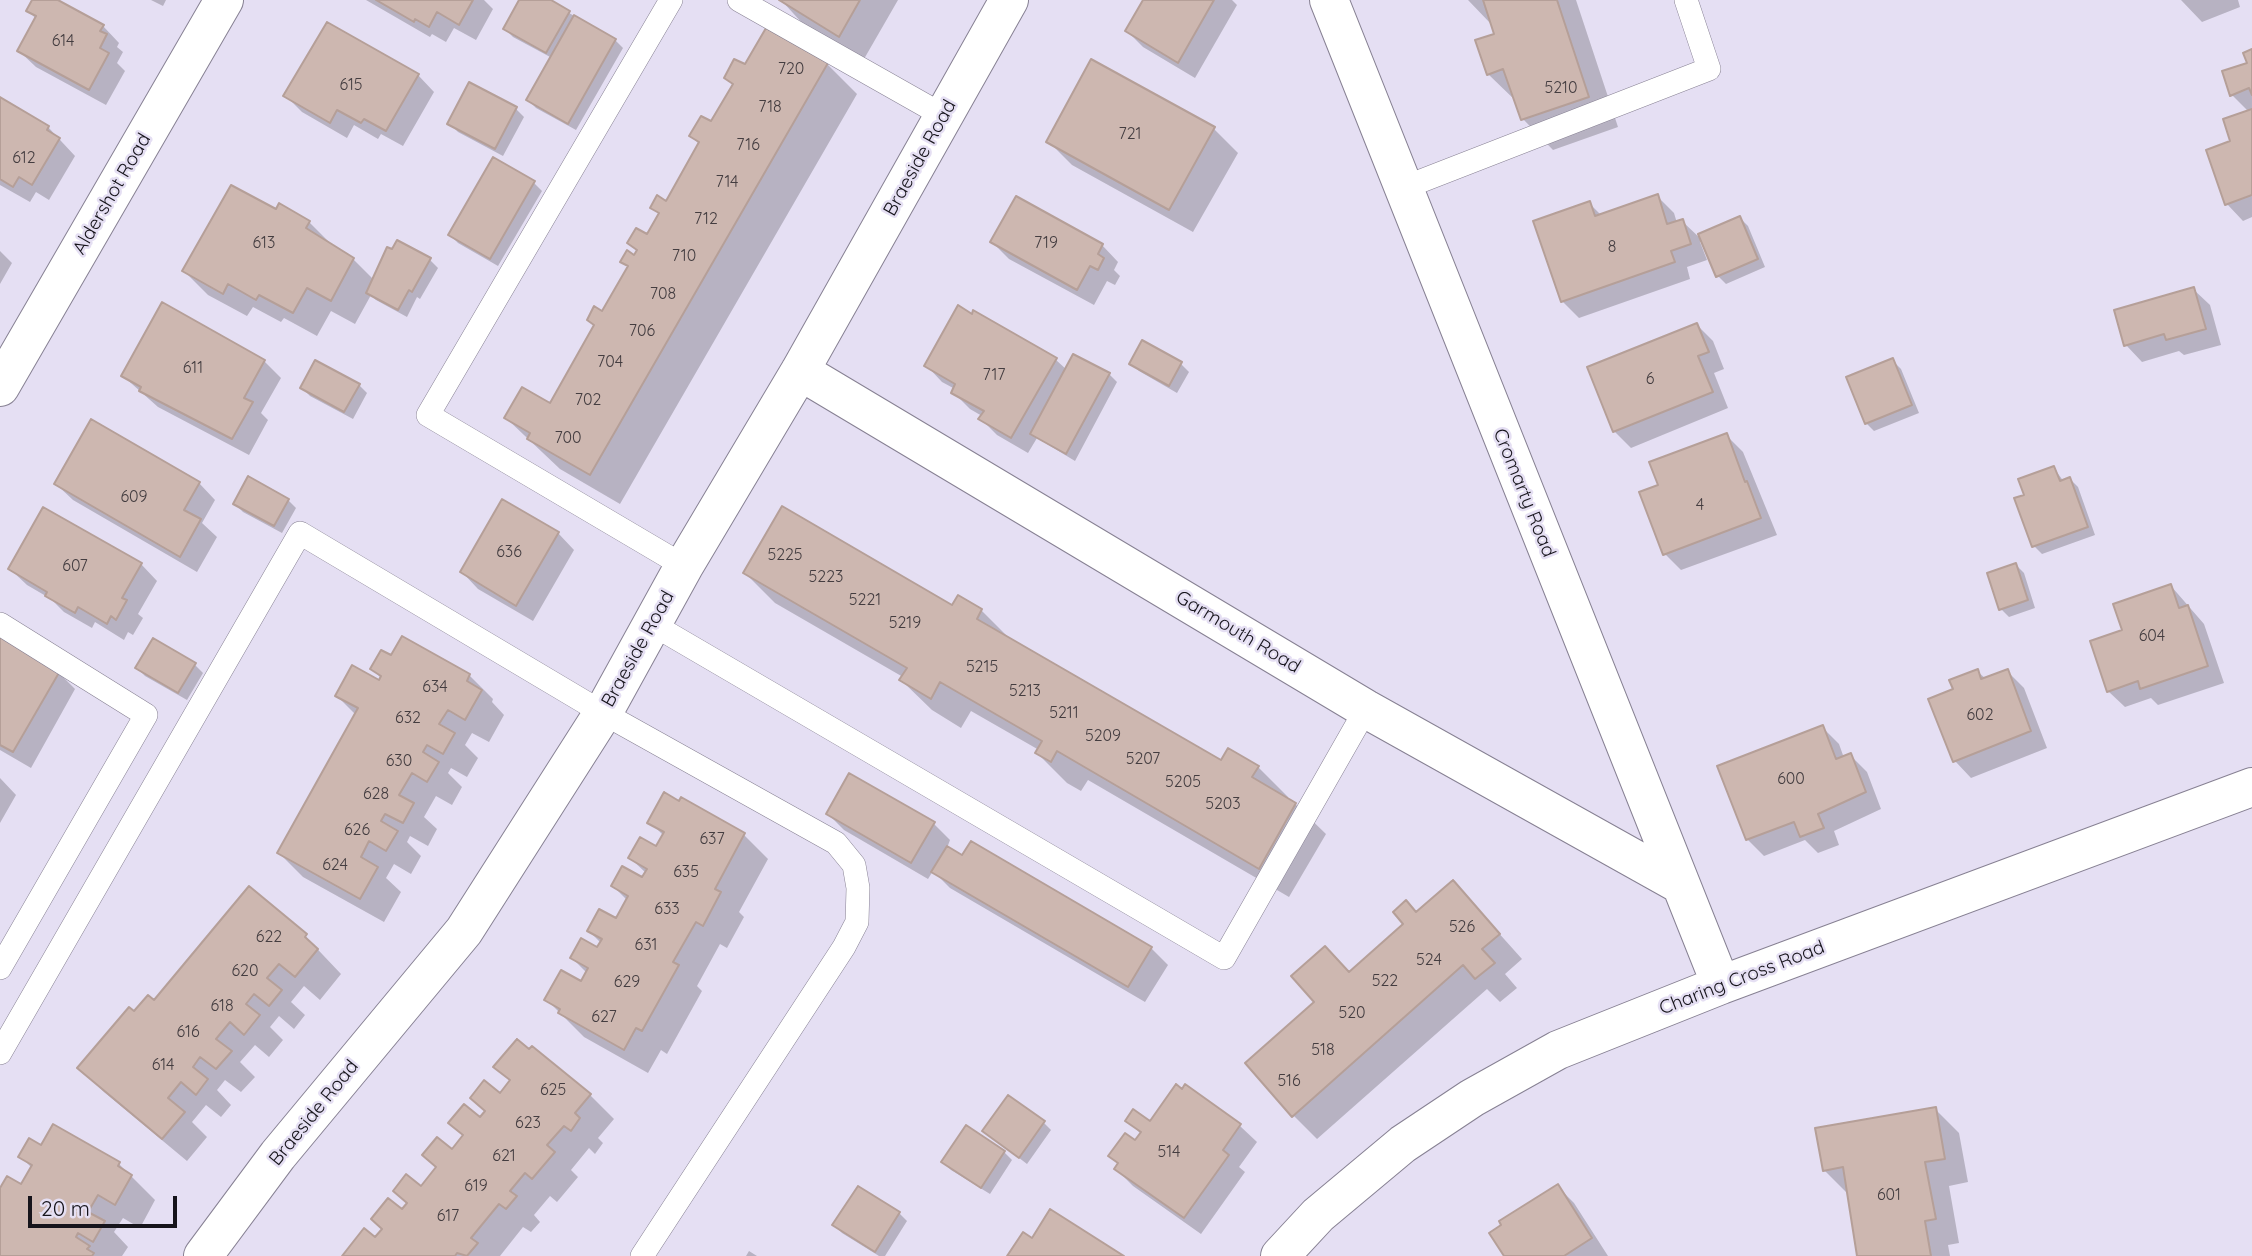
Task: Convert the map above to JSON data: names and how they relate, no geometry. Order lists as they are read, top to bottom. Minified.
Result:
{"streets":{"street":["Braeside Road","Aldershot Road","Cromarty Road","Garmouth Road","Charing Cross Road"]},"crossings":[["Braeside Road","Garmouth Road"],["Cromarty Road","Garmouth Road"],["Cromarty Road","Charing Cross Road"]],"house_numbers":["614","720","615","5210","718","721","716","612","714","712","613","719","8","710","708","706","704","611","717","6","702","700","609","4","636","5225","607","5223","5221","5219","604","5215","634","5213","5211","602","632","5209","5207","630","600","5205","628","5203","626","637","624","635","633","526","622","631","524","620","522","629","618","520","627","616","518","614","516","625","623","514","621","619","601","617"],"scale_bar":"20 m"}
